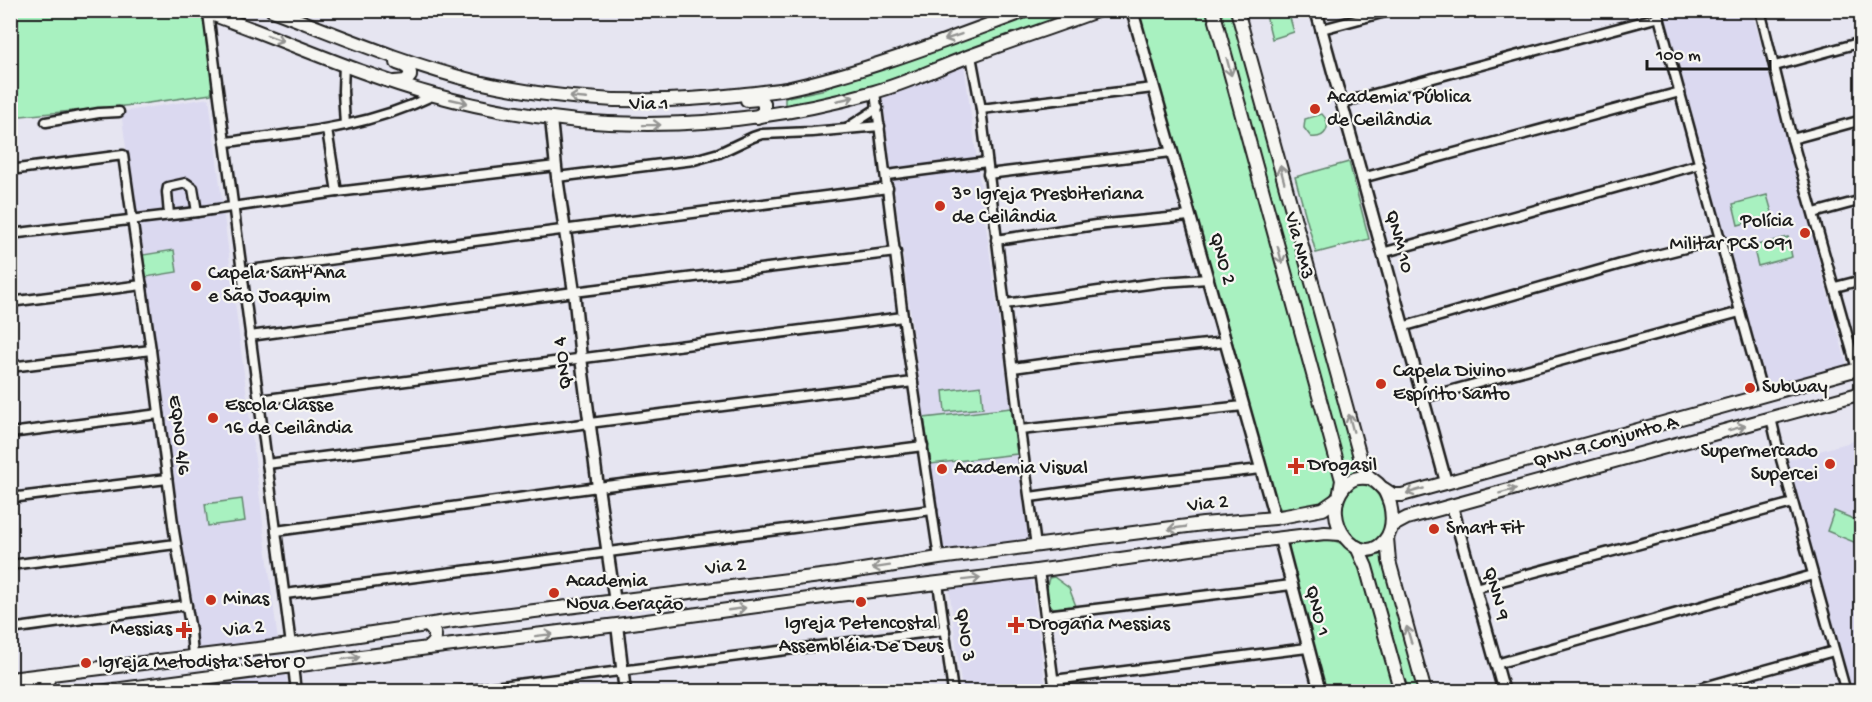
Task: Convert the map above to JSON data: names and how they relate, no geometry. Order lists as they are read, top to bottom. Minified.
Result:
{"streets":{"main road":["Via 1","Via NM3","QNN 9 Conjunto A","Via 2"],"street":["QNM 10","QNO 2","QNO 4","EQNO 4/6","QNN 9","QNO 1","QNO 3"]},"crossings":[["Via 1","QNO 4"],["Via NM3","QNN 9 Conjunto A"],["Via NM3","Via 2"],["QNO 2","Via 2"],["QNO 4","Via 2"],["EQNO 4/6","Via 2"],["QNN 9 Conjunto A","Via 2"],["QNN 9 Conjunto A","QNN 9"],["Via 2","QNO 1"],["Via 2","QNO 3"]],"places":{"other":["Academia Pública de Ceilândia","3º Igreja Presbiteriana de Ceilândia","Polícia Militar PCS 091","Capela Sant'Ana e São Joaquim","Capela Divino Espírito Santo","Subway","Escola Classe 16 de Ceilândia","Supermercado Supercei","Academia Visual","Smart Fit","Academia Nova Geração","Minas","Igreja Petencostal Assembléia De Deus","Igreja Metodista Setor O"],"health":["Drogasil","Drogaria Messias","Messias"]},"scale_bar":"100 m"}
